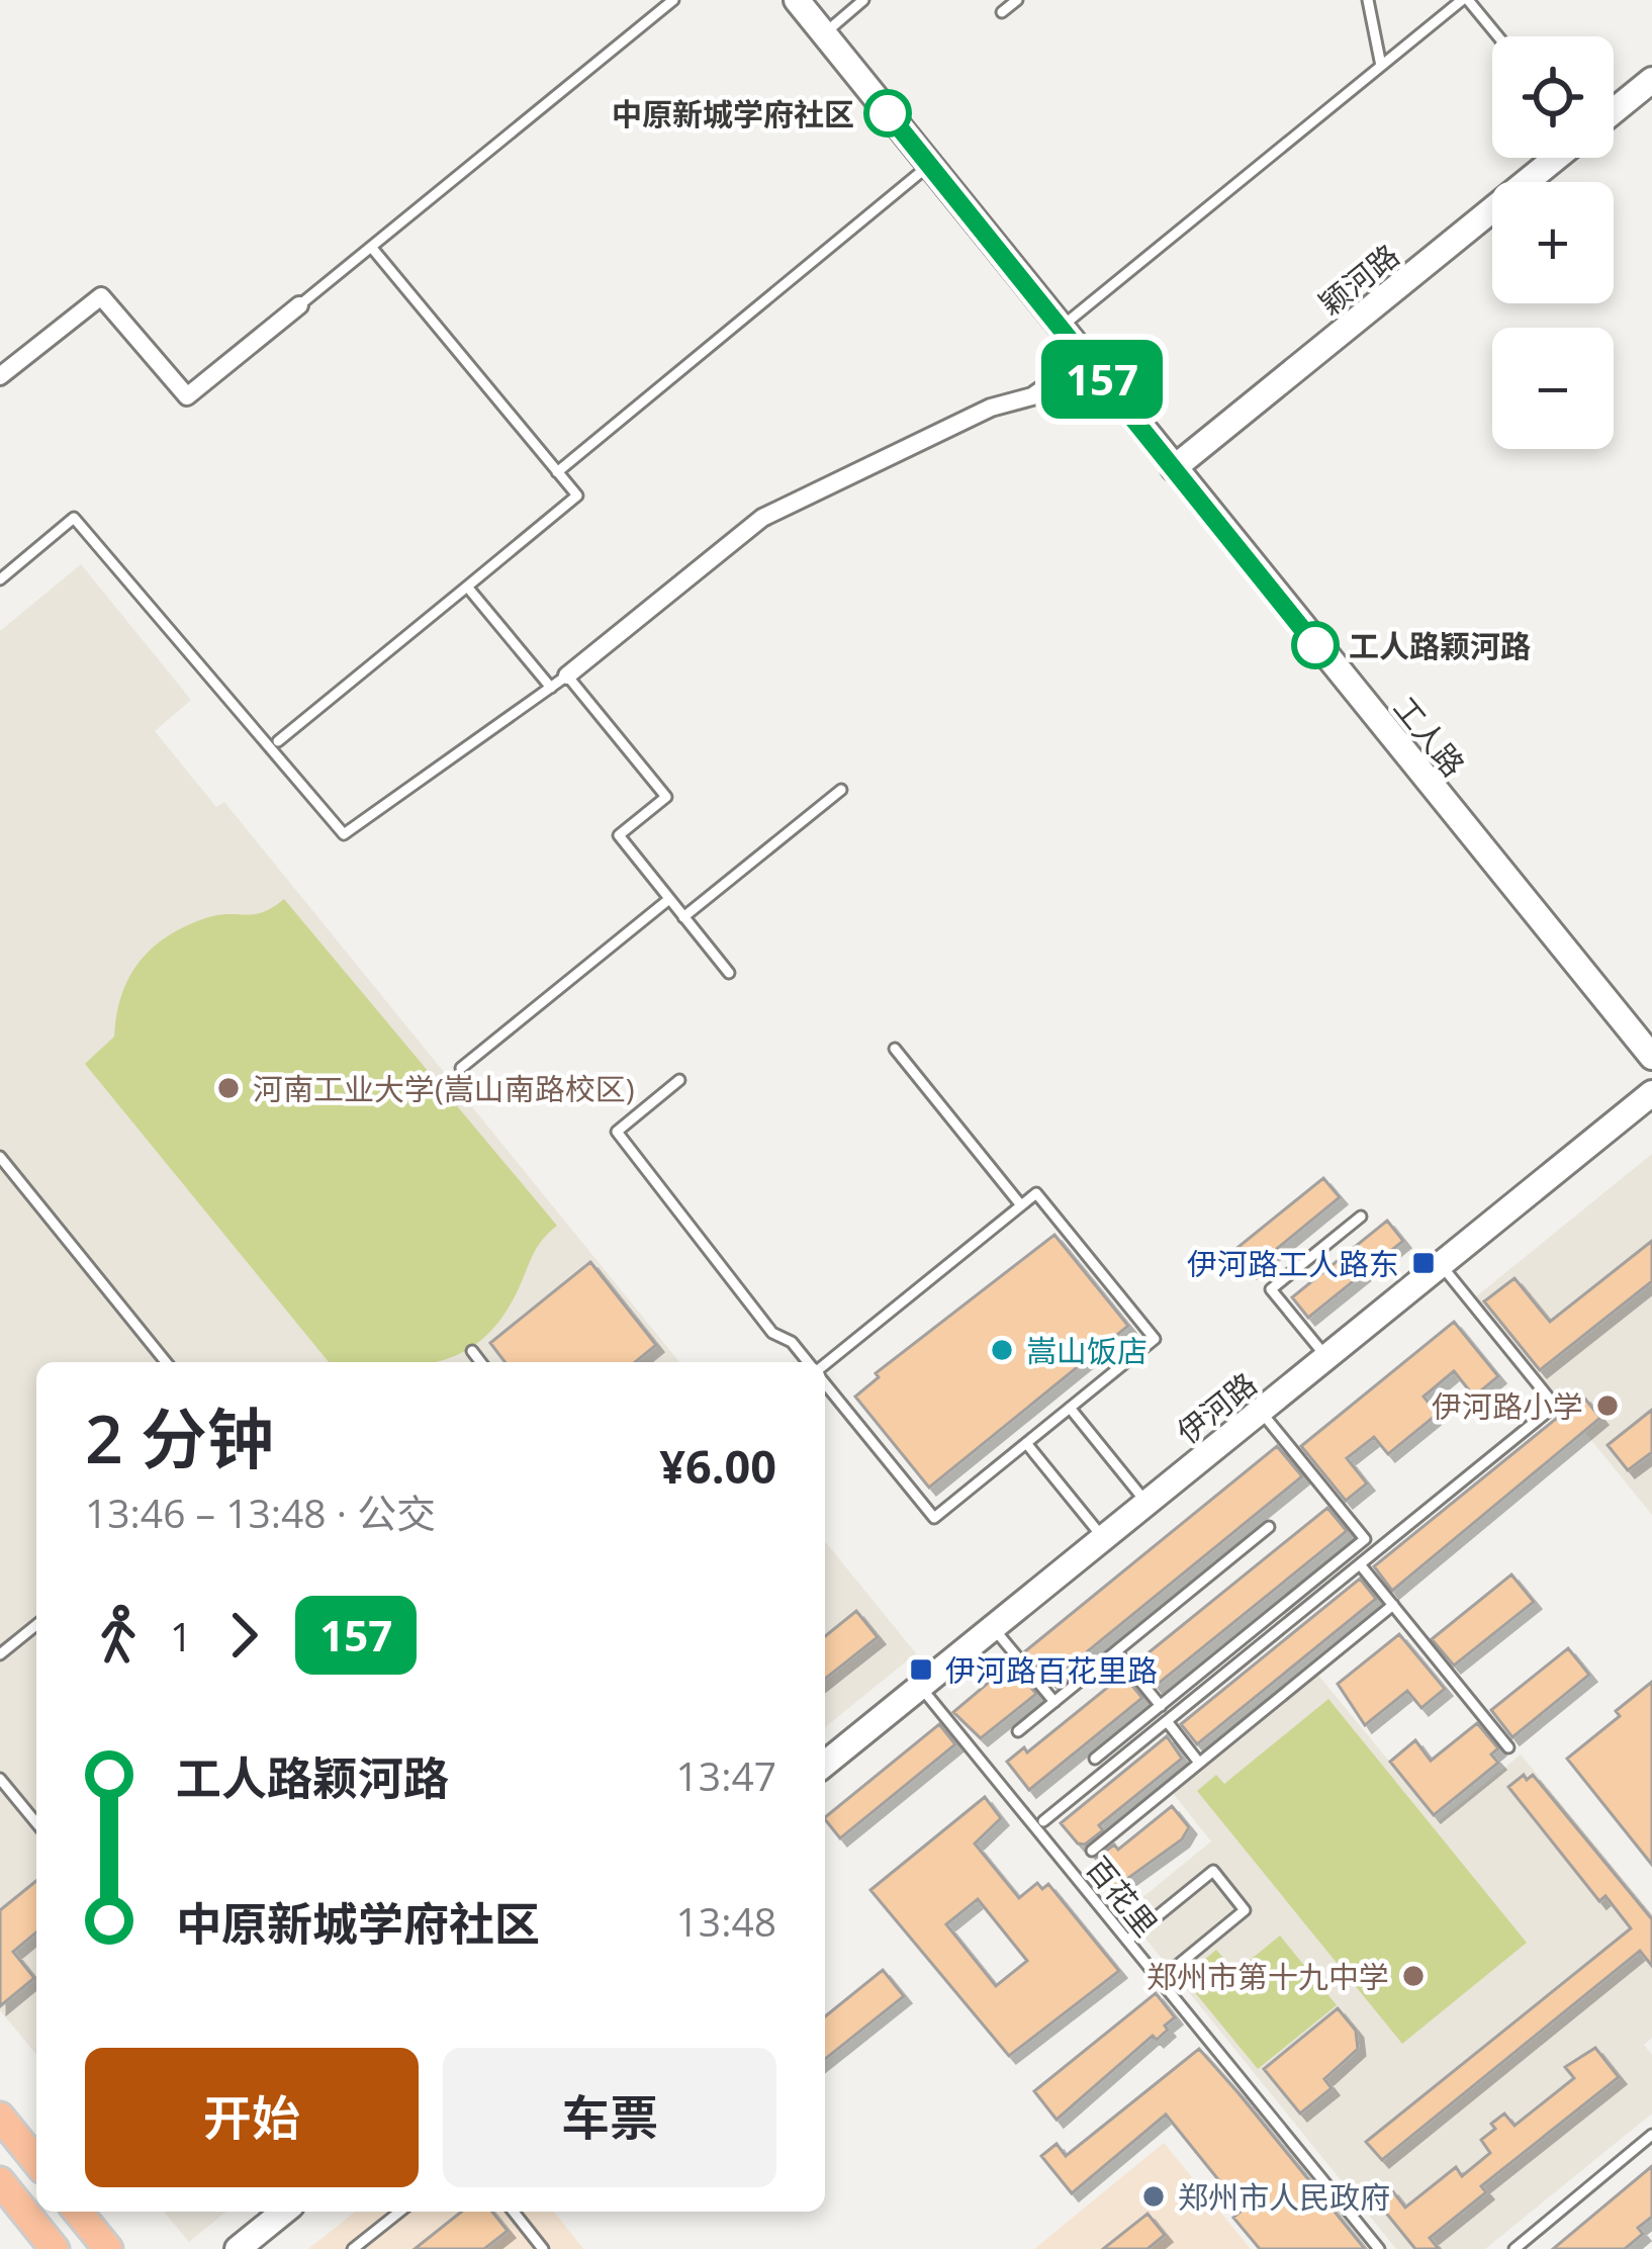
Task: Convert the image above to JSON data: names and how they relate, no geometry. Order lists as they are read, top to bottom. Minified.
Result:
{"streets":{"street":["颖河路","工人路","伊河路"],"lane":["百花里"]},"crossings":[["颖河路","工人路"],["伊河路","百花里"]],"places":{"other":["中原新城学府社区","工人路颖河路","河南工业大学(嵩山南路校区)","嵩山饭店","伊河路小学","郑州市第十九中学","郑州市人民政府"],"transit":["伊河路工人路东","伊河路百花里路"]},"lines":["bus line 157"],"page":{"on_map":"157","map_buttons":["+","−"],"heading":["2 分钟","13:46 – 13:48 · 公交","¥6.00"],"legs":["1","157"],"list":[{"name":"工人路颖河路","value":"13:47"},{"name":"中原新城学府社区","value":"13:48"}],"buttons":["开始","车票"]}}
